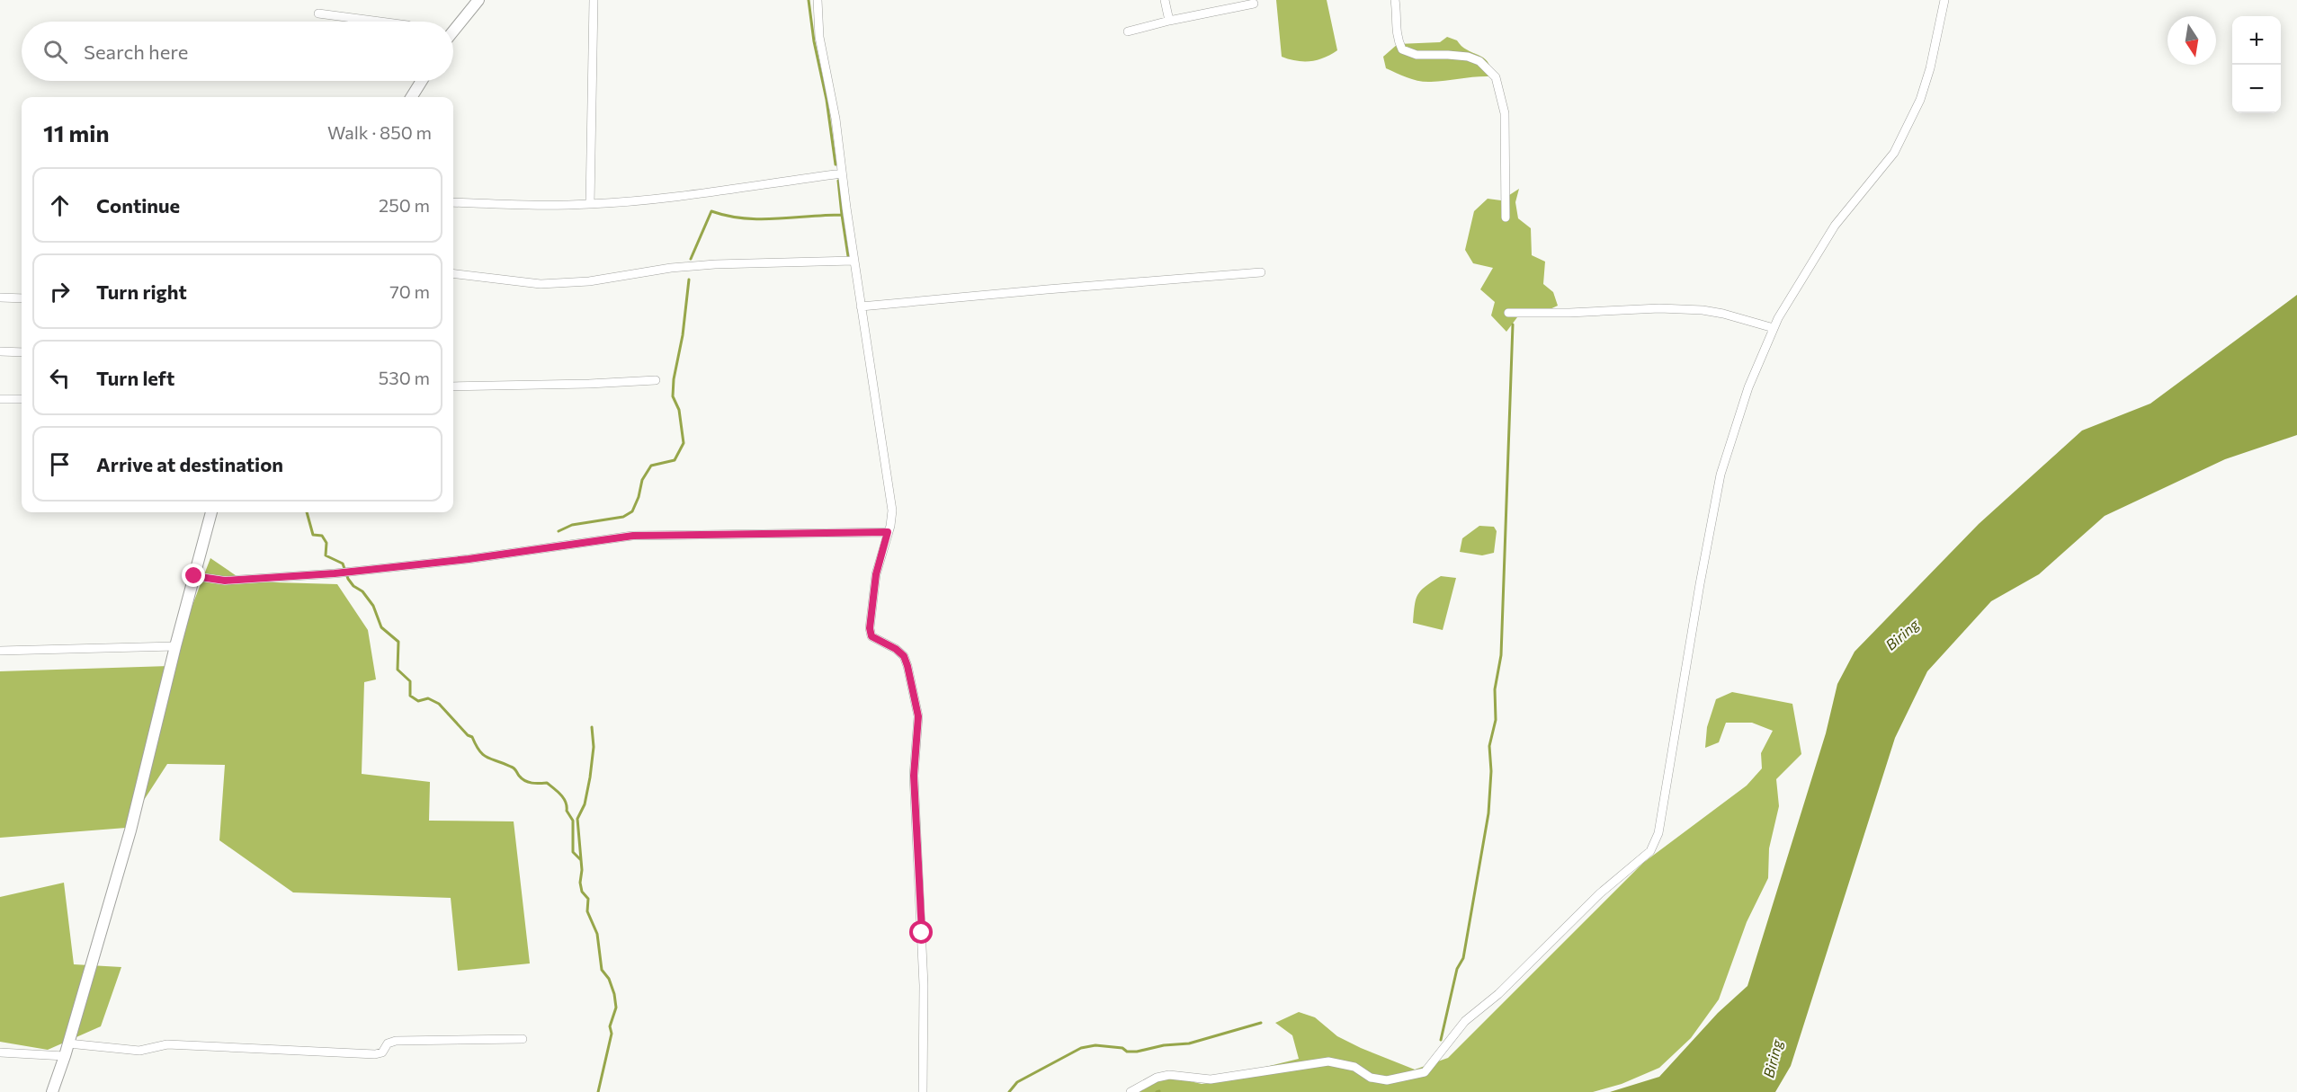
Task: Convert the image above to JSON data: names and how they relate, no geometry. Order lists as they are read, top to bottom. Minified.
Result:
{"water":["Biring"],"north":"bottom","page":{"map_buttons":["+","−"],"search":"Search here","heading":["11 min","Walk · 850 m"],"list":[["Continue","250 m"],["Turn right","70 m"],["Turn left","530 m"],"Arrive at destination"]}}
